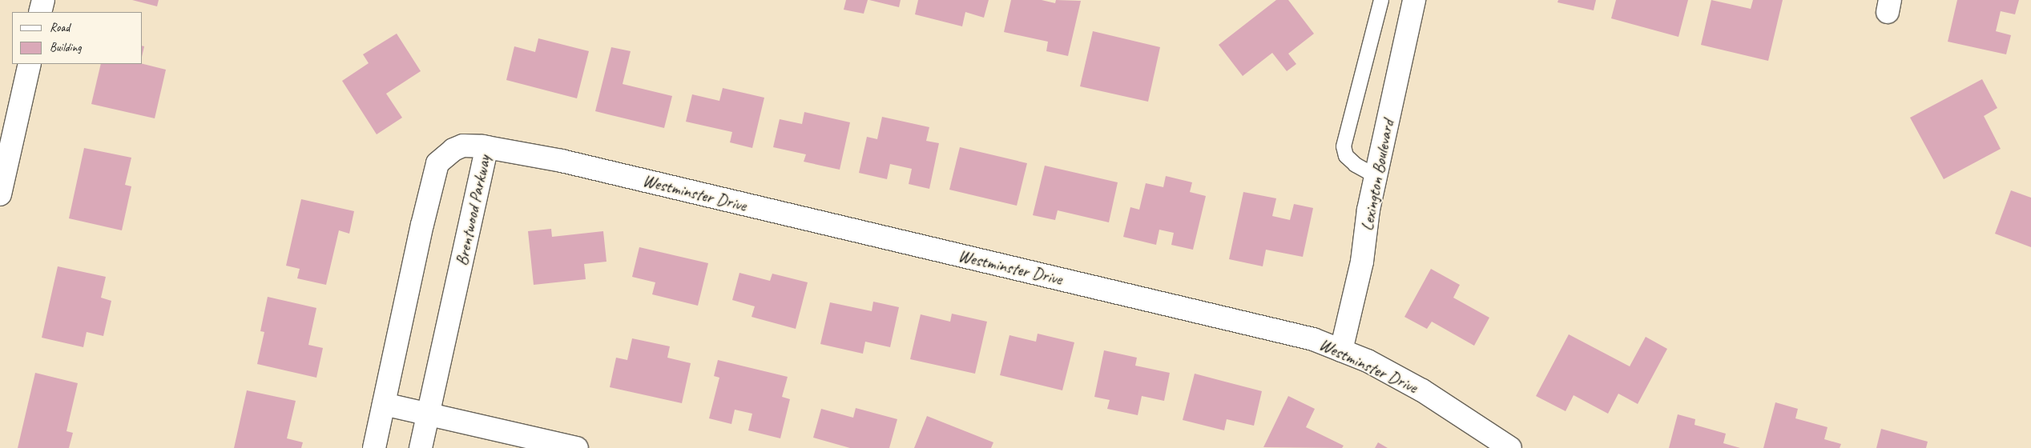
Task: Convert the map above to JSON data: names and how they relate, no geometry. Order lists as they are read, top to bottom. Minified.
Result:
{"streets":{"street":["Lexington Boulevard","Westminster Drive","Brentwood Parkway"]},"crossings":[["Lexington Boulevard","Westminster Drive"],["Westminster Drive","Brentwood Parkway"]],"legend":["Road","Building"]}
